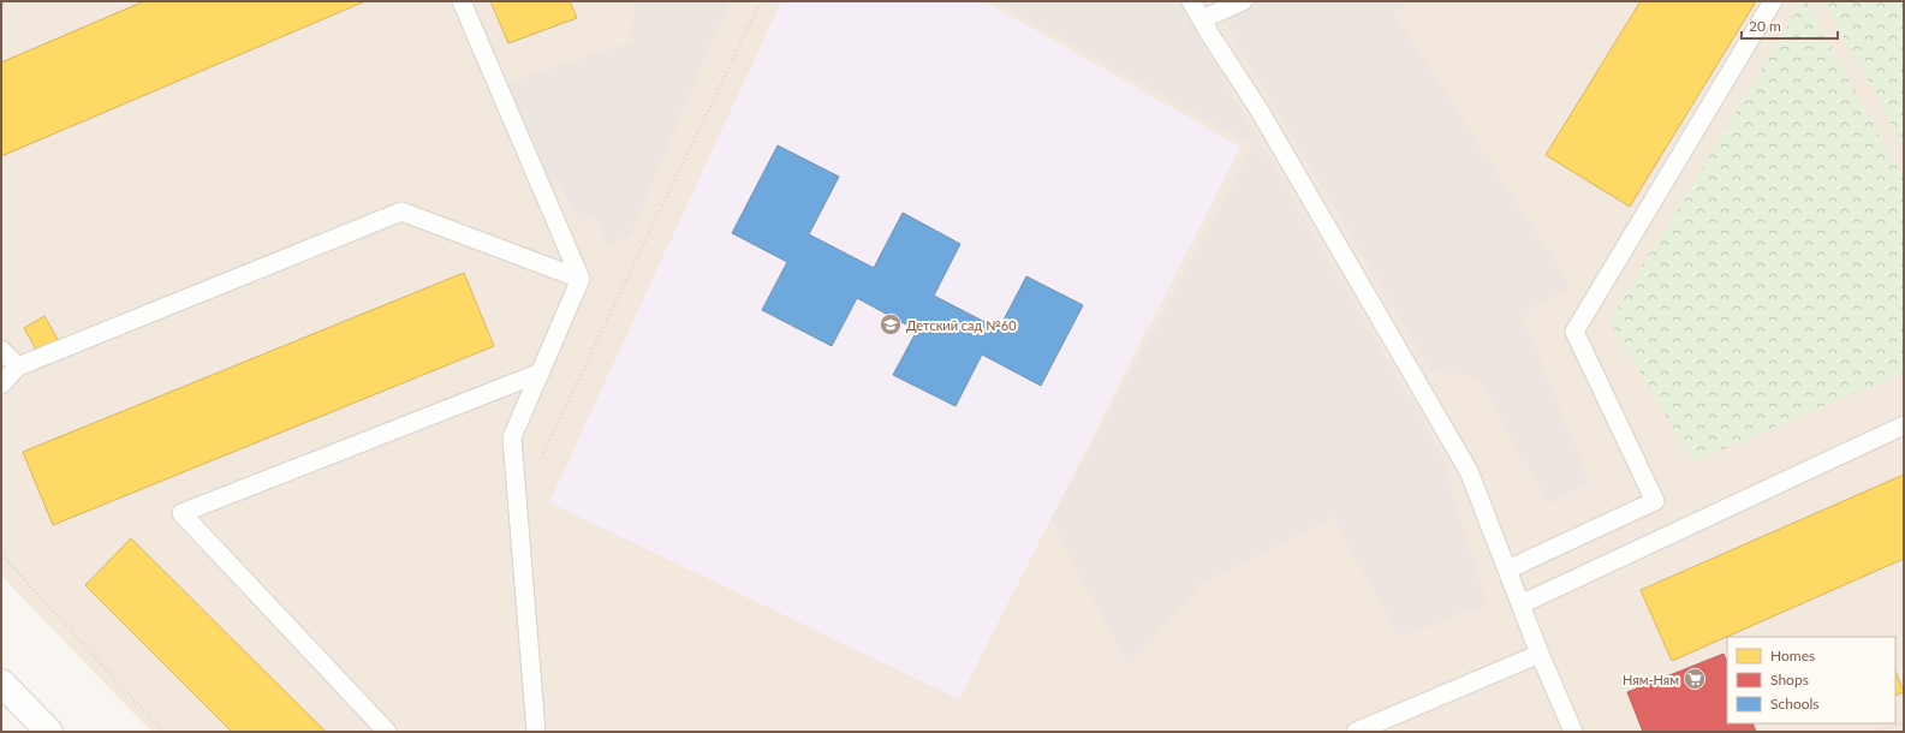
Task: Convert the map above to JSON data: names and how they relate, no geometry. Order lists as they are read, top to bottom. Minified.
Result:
{"places":{"school or university":["Детский сад №60"],"supermarket":["Ням-Ням"]},"legend":["Homes","Shops","Schools"],"scale_bar":"20 m"}
